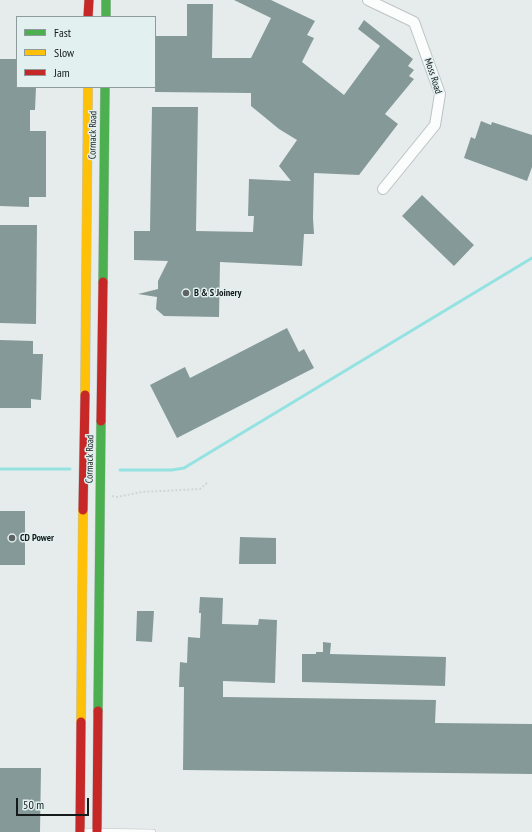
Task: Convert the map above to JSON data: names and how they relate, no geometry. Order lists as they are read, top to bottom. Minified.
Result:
{"streets":{"street":["Moss Road","Cormack Road"]},"places":["B & S Joinery","CD Power"],"legend":["Fast","Slow","Jam"],"scale_bar":"50 m"}
